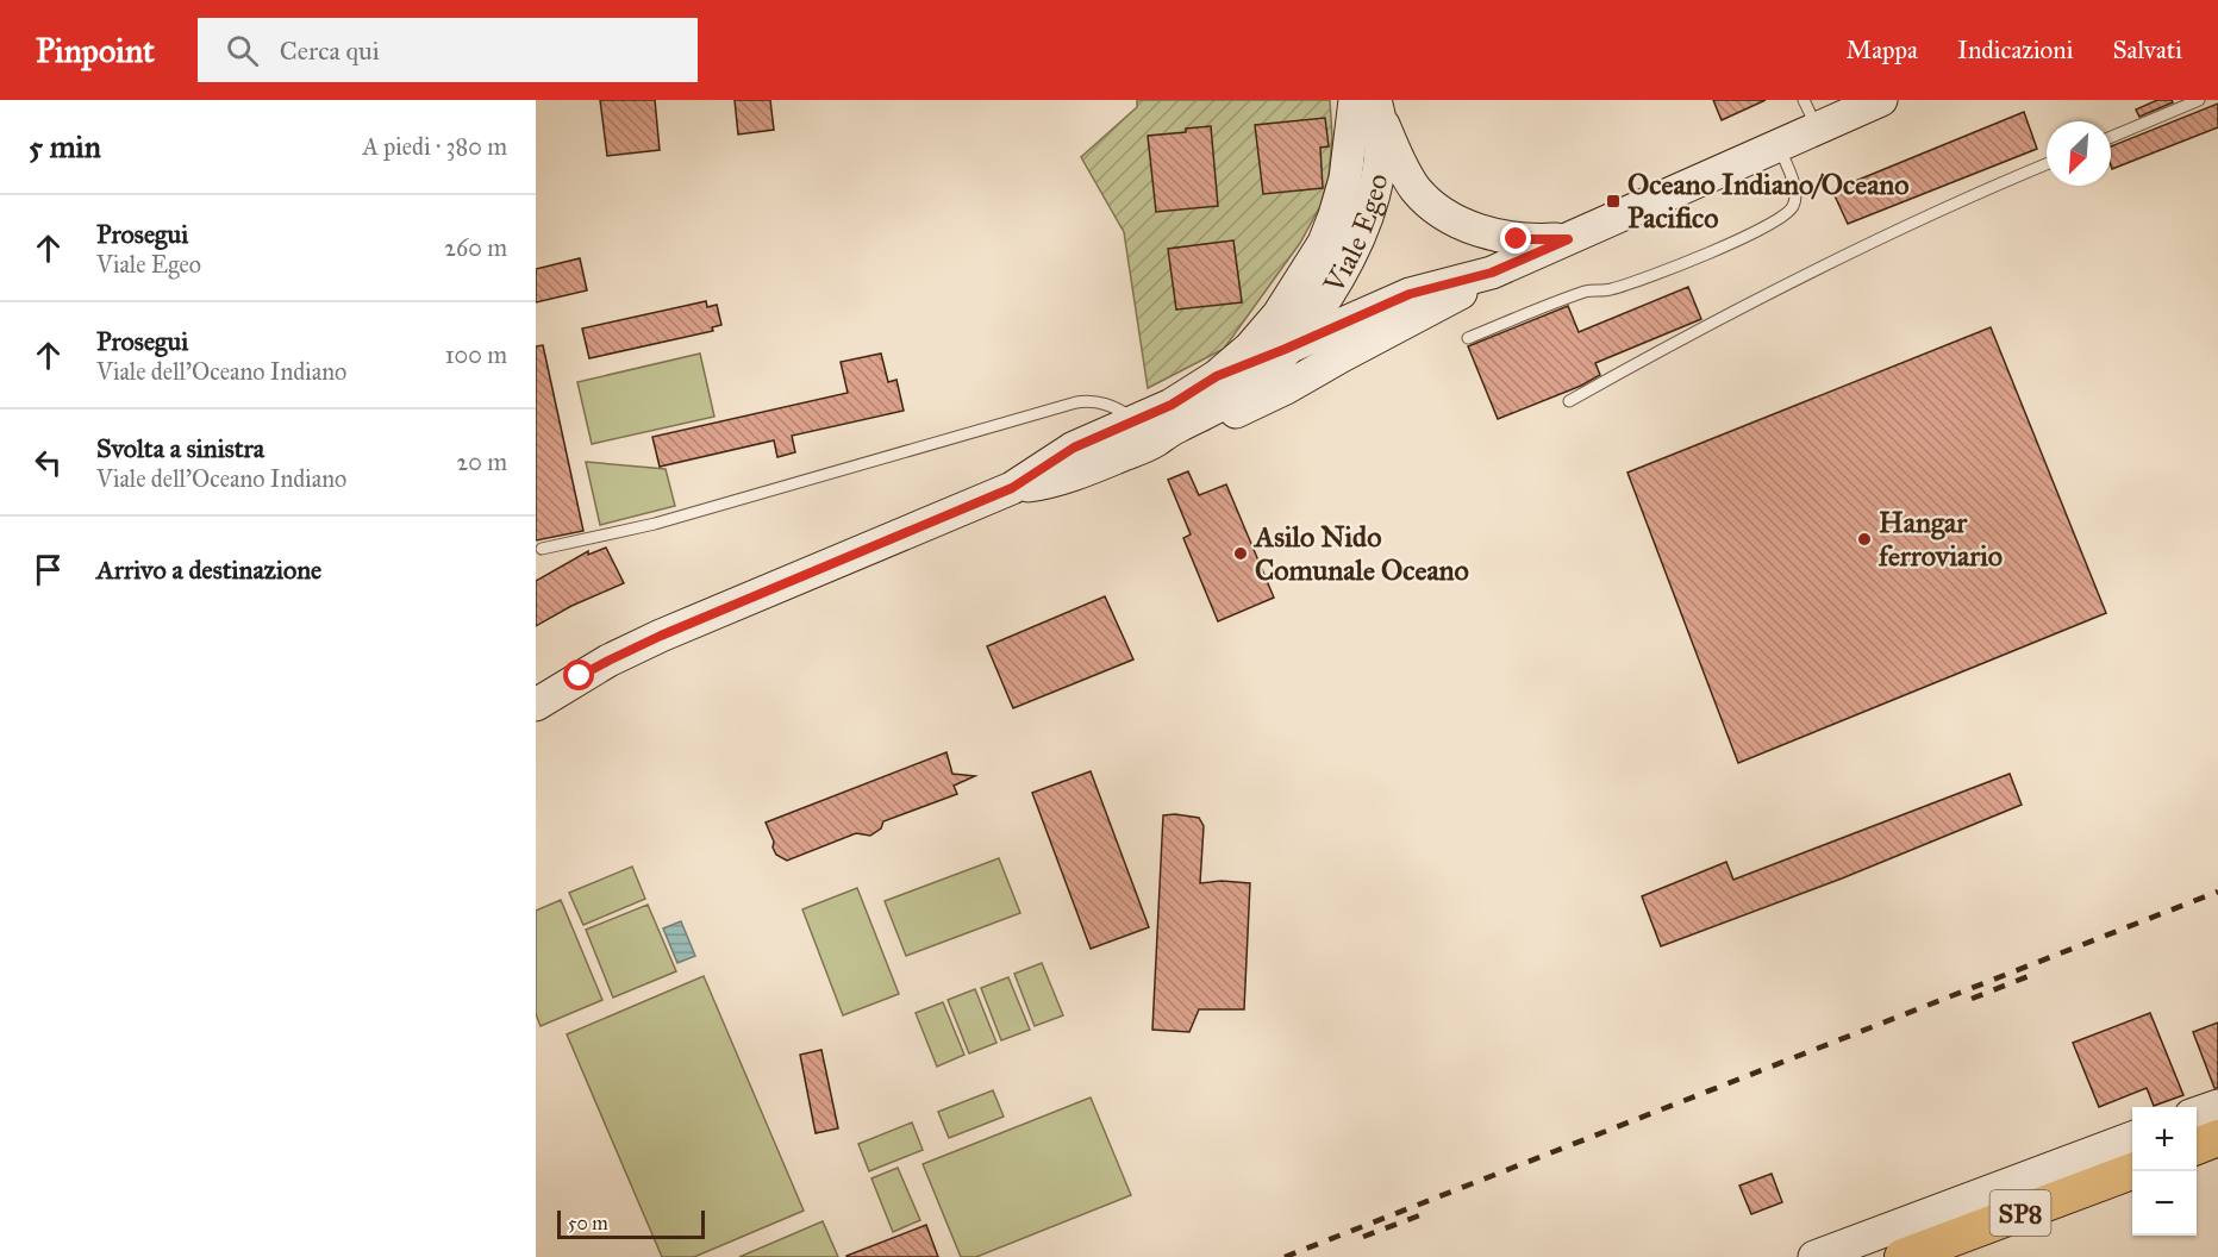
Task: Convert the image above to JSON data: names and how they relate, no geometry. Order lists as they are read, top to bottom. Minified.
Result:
{"streets":{"main road":["Viale Egeo","SP8"]},"places":{"transit":["Oceano Indiano/Oceano Pacifico"],"other":["Hangar ferroviario","Asilo Nido Comunale Oceano"]},"scale_bar":"50 m","north":"bottom left","page":{"header":"Pinpoint","search":"Cerca qui","nav":["Mappa","Indicazioni","Salvati"],"heading":["5 min","A piedi · 380 m"],"list":[["Prosegui","Viale Egeo","260 m"],["Prosegui","Viale dell'Oceano Indiano","100 m"],["Svolta a sinistra","Viale dell'Oceano Indiano","20 m"],"Arrivo a destinazione"],"map_buttons":["+","−"],"scale":"50 m"}}
